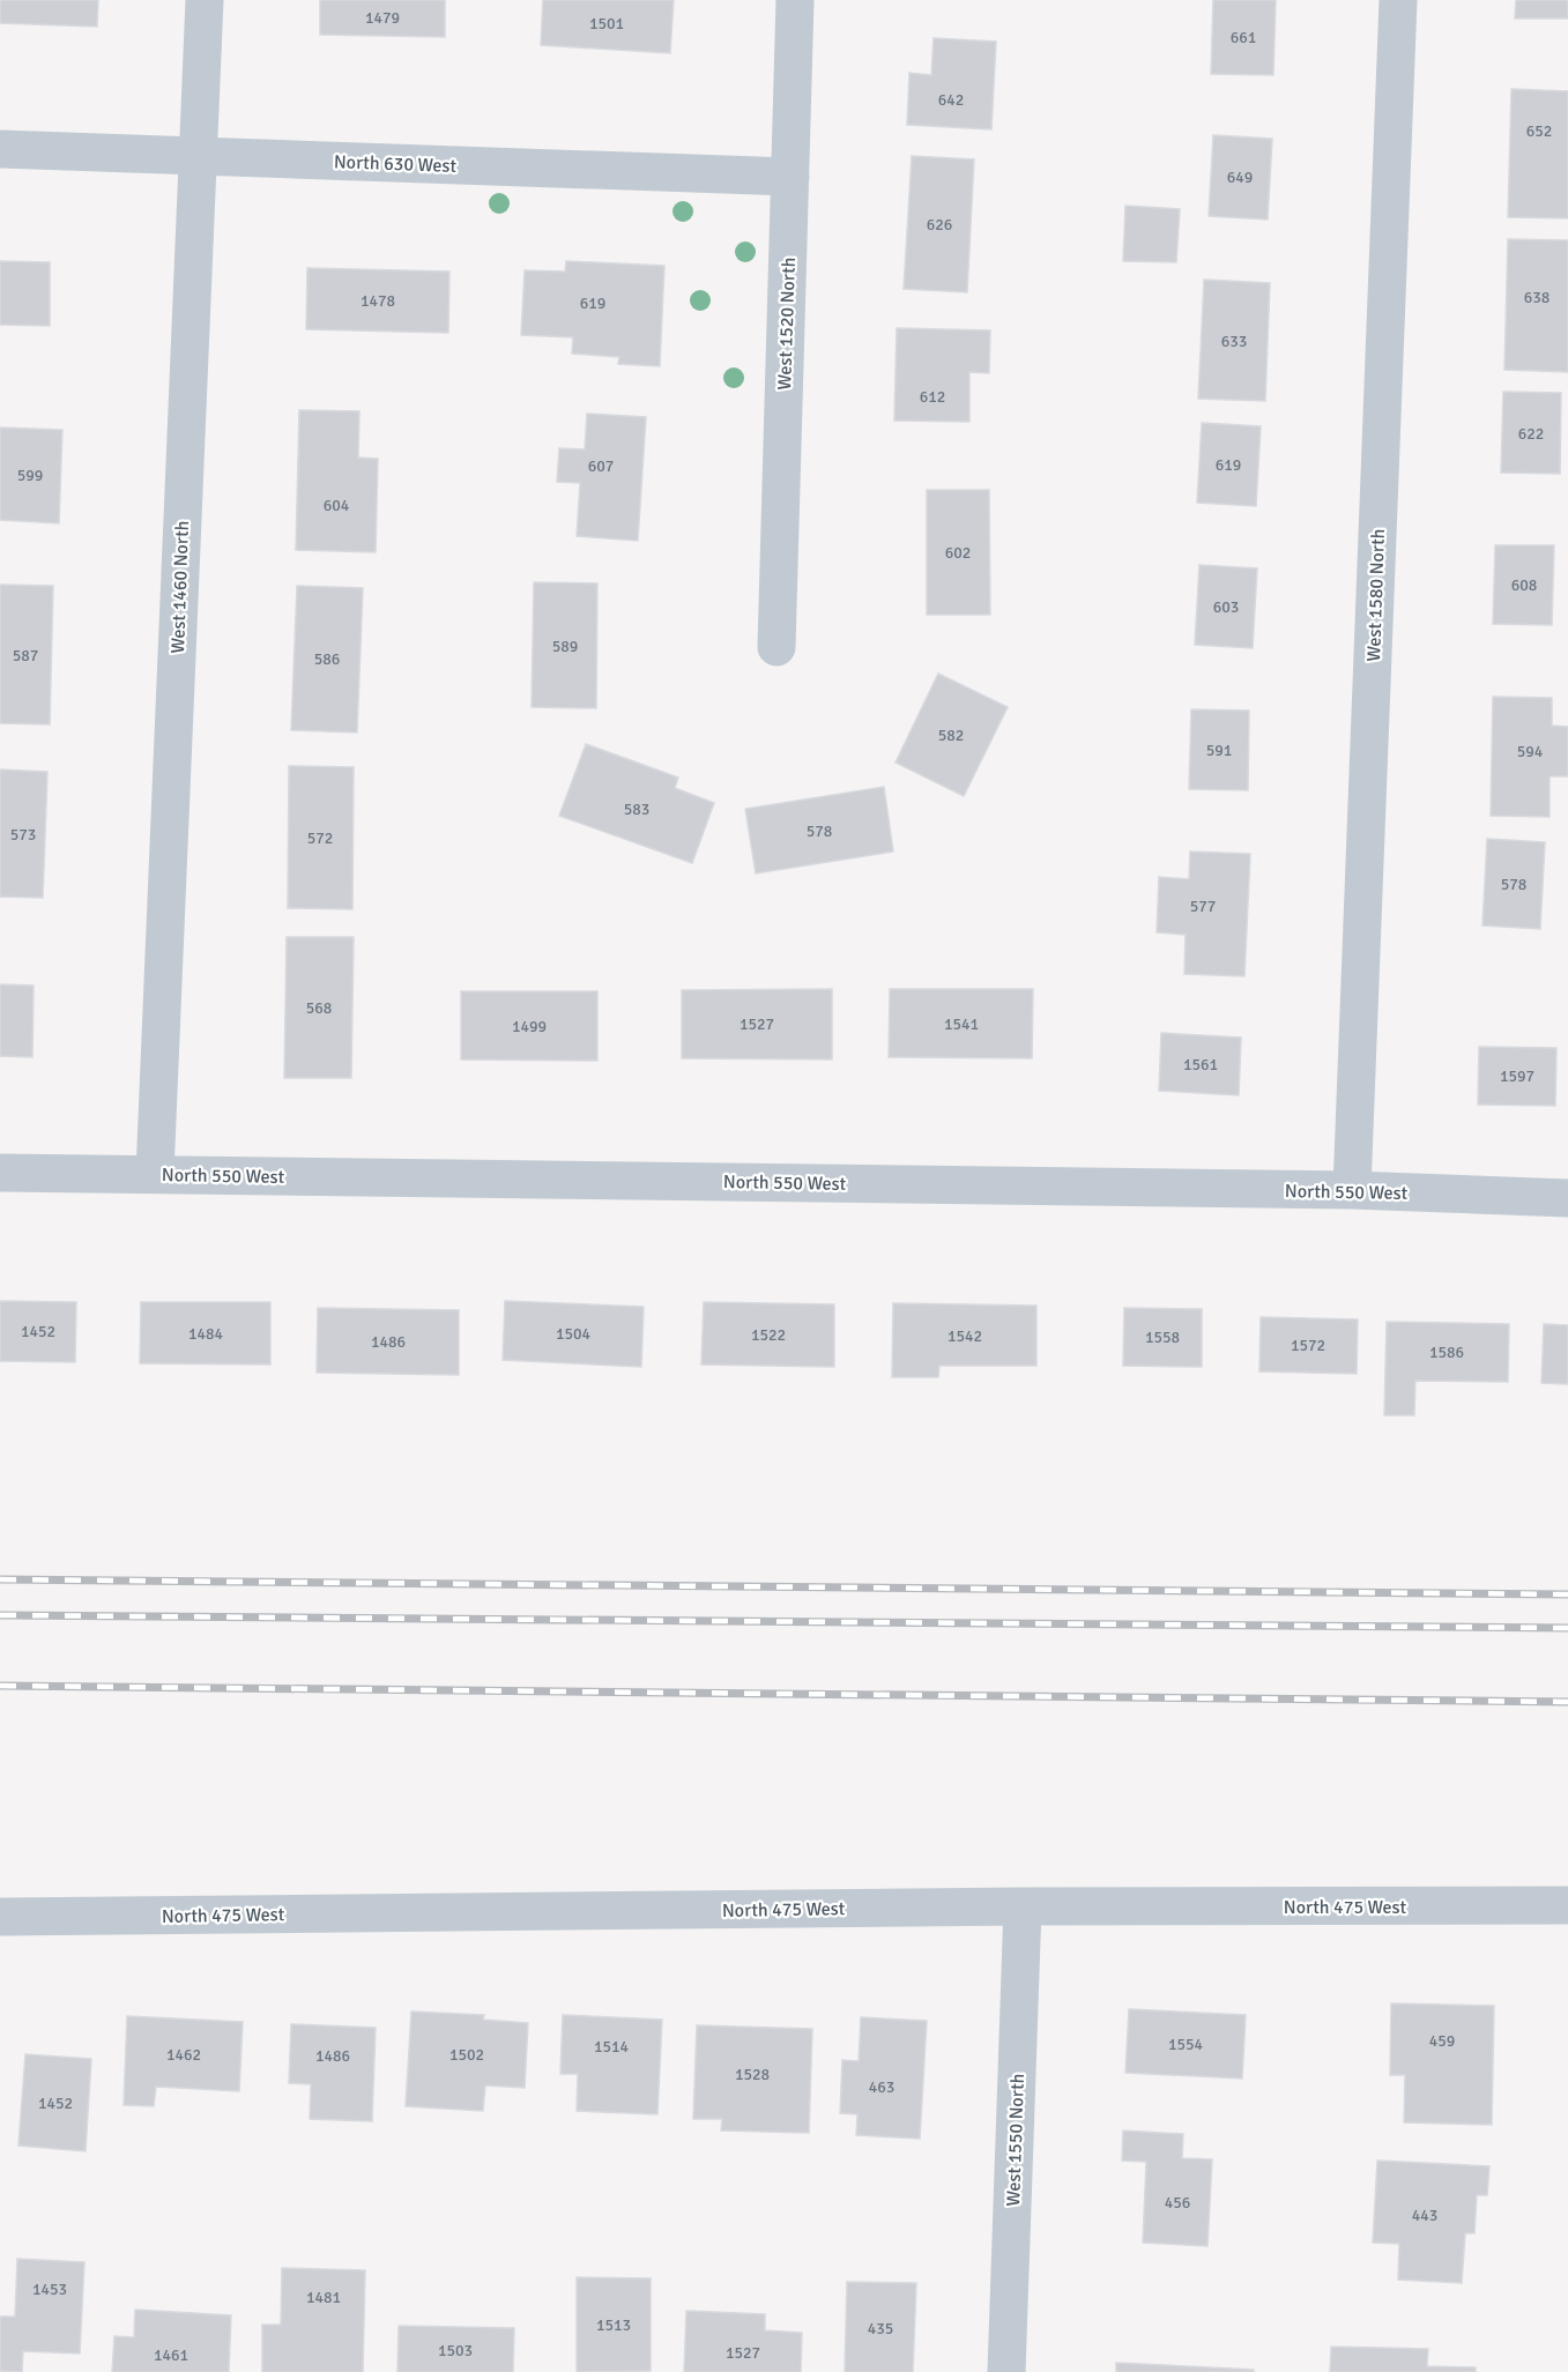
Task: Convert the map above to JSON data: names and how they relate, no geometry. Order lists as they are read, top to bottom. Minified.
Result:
{"streets":{"street":["North 630 West","West 1520 North","West 1460 North","West 1580 North","North 550 West","North 475 West","West 1550 North"]},"crossings":[["North 630 West","West 1520 North"],["North 630 West","West 1460 North"],["West 1460 North","North 550 West"],["West 1580 North","North 550 West"],["North 475 West","West 1550 North"]],"house_numbers":["1479","1501","661","642","652","649","626","638","1478","619","633","612","622","619","607","599","604","602","608","603","589","587","586","582","591","594","583","578","573","572","578","577","568","1527","1541","1499","1561","1597","1452","1484","1504","1522","1542","1558","1486","1572","1586","459","1554","1514","1462","1502","1486","1528","463","1452","456","443","1453","1481","1513","435","1503","1527","1461"]}
